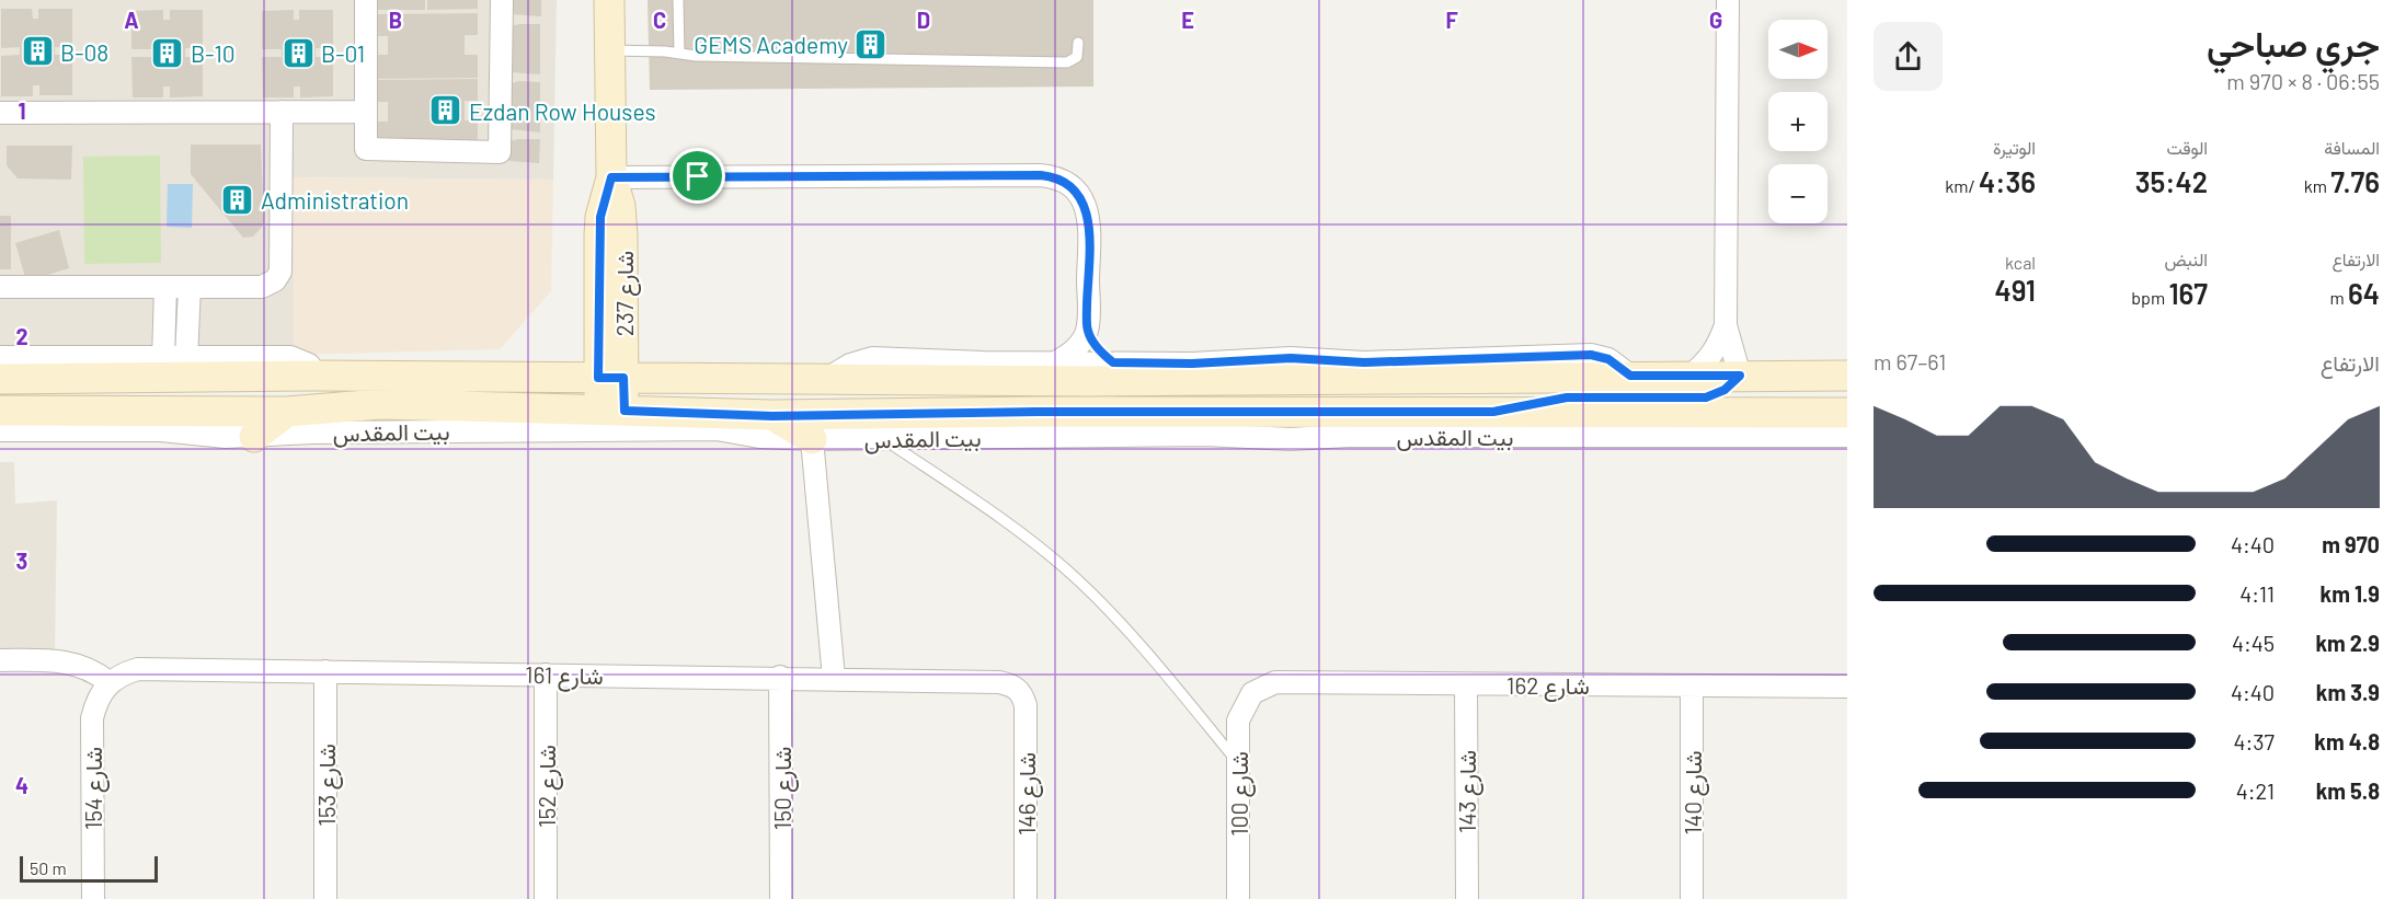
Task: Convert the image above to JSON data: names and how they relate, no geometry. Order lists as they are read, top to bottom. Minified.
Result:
{"streets":{"street":["شارع 237","بيت المقدس","شارع 161","شارع 162","شارع 153","شارع 152","شارع 154","شارع 150","شارع 143","شارع 140","شارع 146","شارع 100"]},"crossings":[["شارع 237","بيت المقدس"],["شارع 161","شارع 153"],["شارع 161","شارع 152"],["شارع 161","شارع 154"],["شارع 161","شارع 150"],["شارع 161","شارع 146"],["شارع 162","شارع 143"],["شارع 162","شارع 140"],["شارع 162","شارع 100"]],"places":{"building":["GEMS Academy","B-08","B-10","B-01","Ezdan Row Houses","Administration"]},"scale_bar":"50 m","north":"right","page":{"heading":["جري صباحي","06:55 · 8 × 970 m"],"map_buttons":["+","−"],"stats":[["المسافة","7.76 km"],["الوقت","35:42"],["الوتيرة","4:36 /km"],["الارتفاع","64 m"],["النبض","167 bpm"],["kcal","491"]],"chart":["الارتفاع","61–67 m"],"list":[{"name":"970 m","note":"4:40"},{"name":"1.9 km","note":"4:11"},{"name":"2.9 km","note":"4:45"},{"name":"3.9 km","note":"4:40"},{"name":"4.8 km","note":"4:37"},{"name":"5.8 km","note":"4:21"}],"scale":"50 m"},"grid":{"columns":["A","B","C","D","E","F","G"],"rows":["1","2","3","4"]}}
